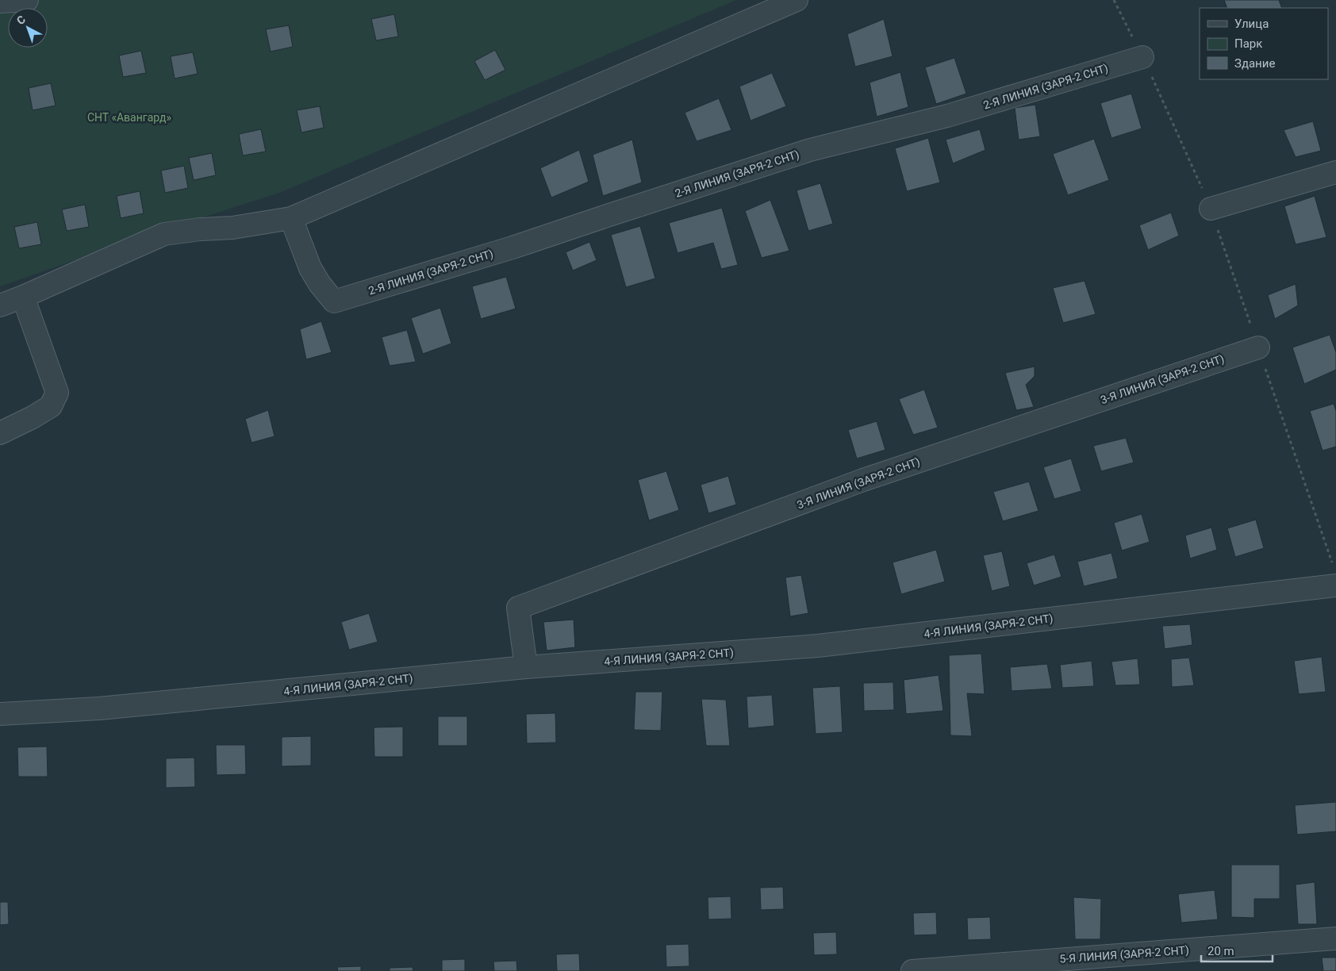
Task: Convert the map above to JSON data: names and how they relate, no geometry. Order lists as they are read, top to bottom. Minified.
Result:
{"streets":{"street":["2-Я ЛИНИЯ (ЗАРЯ-2 СНТ)","3-Я ЛИНИЯ (ЗАРЯ-2 СНТ)","4-Я ЛИНИЯ (ЗАРЯ-2 СНТ)","5-Я ЛИНИЯ (ЗАРЯ-2 СНТ)"]},"crossings":[["3-Я ЛИНИЯ (ЗАРЯ-2 СНТ)","4-Я ЛИНИЯ (ЗАРЯ-2 СНТ)"]],"parks":["СНТ «Авангард»"],"legend":["Улица","Парк","Здание"],"scale_bar":"20 m","north":"top left"}
